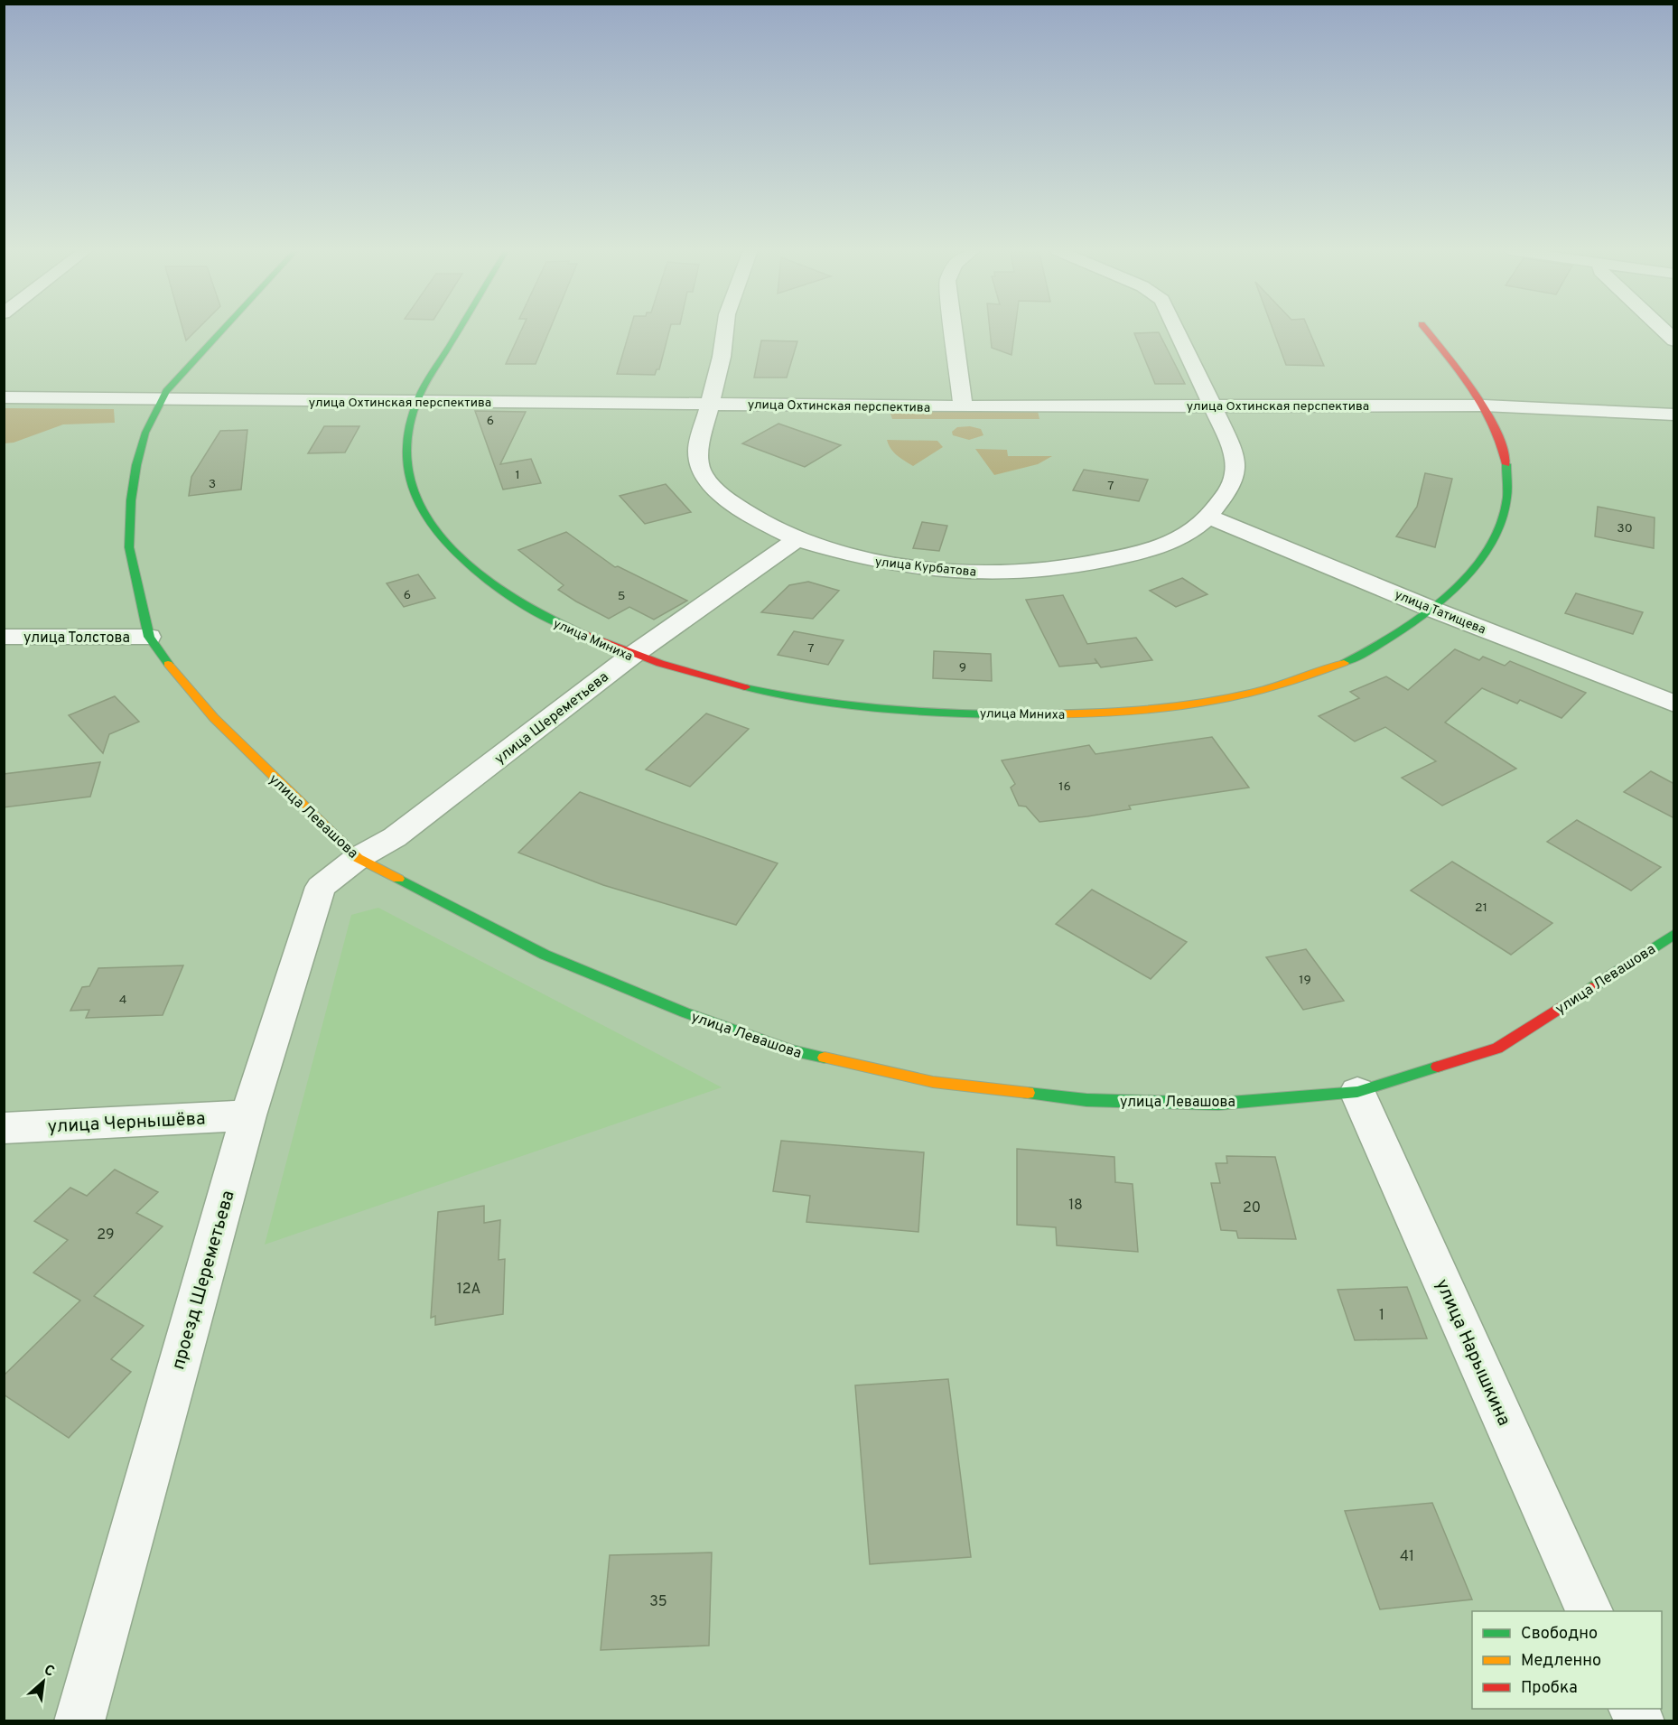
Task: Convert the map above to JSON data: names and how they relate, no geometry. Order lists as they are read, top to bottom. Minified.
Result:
{"streets":{"street":["улица Охтинская перспектива","улица Курбатова","улица Татищева","улица Толстова","улица Миниха","улица Шереметьева","улица Левашова","улица Чернышёва","проезд Шереметьева","улица Нарышкина"]},"crossings":[["улица Охтинская перспектива","улица Курбатова"],["улица Охтинская перспектива","улица Миниха"],["улица Охтинская перспектива","улица Левашова"],["улица Курбатова","улица Татищева"],["улица Курбатова","улица Шереметьева"],["улица Татищева","улица Миниха"],["улица Толстова","улица Левашова"],["улица Миниха","улица Шереметьева"],["улица Шереметьева","улица Левашова"],["улица Шереметьева","проезд Шереметьева"],["улица Левашова","проезд Шереметьева"],["улица Левашова","улица Нарышкина"],["улица Чернышёва","проезд Шереметьева"]],"house_numbers":["6","1","3","7","30","6","5","7","9","16","21","19","4","18","20","29","12А","1","41","35"],"legend":["Свободно","Медленно","Пробка"],"north":"top right"}
